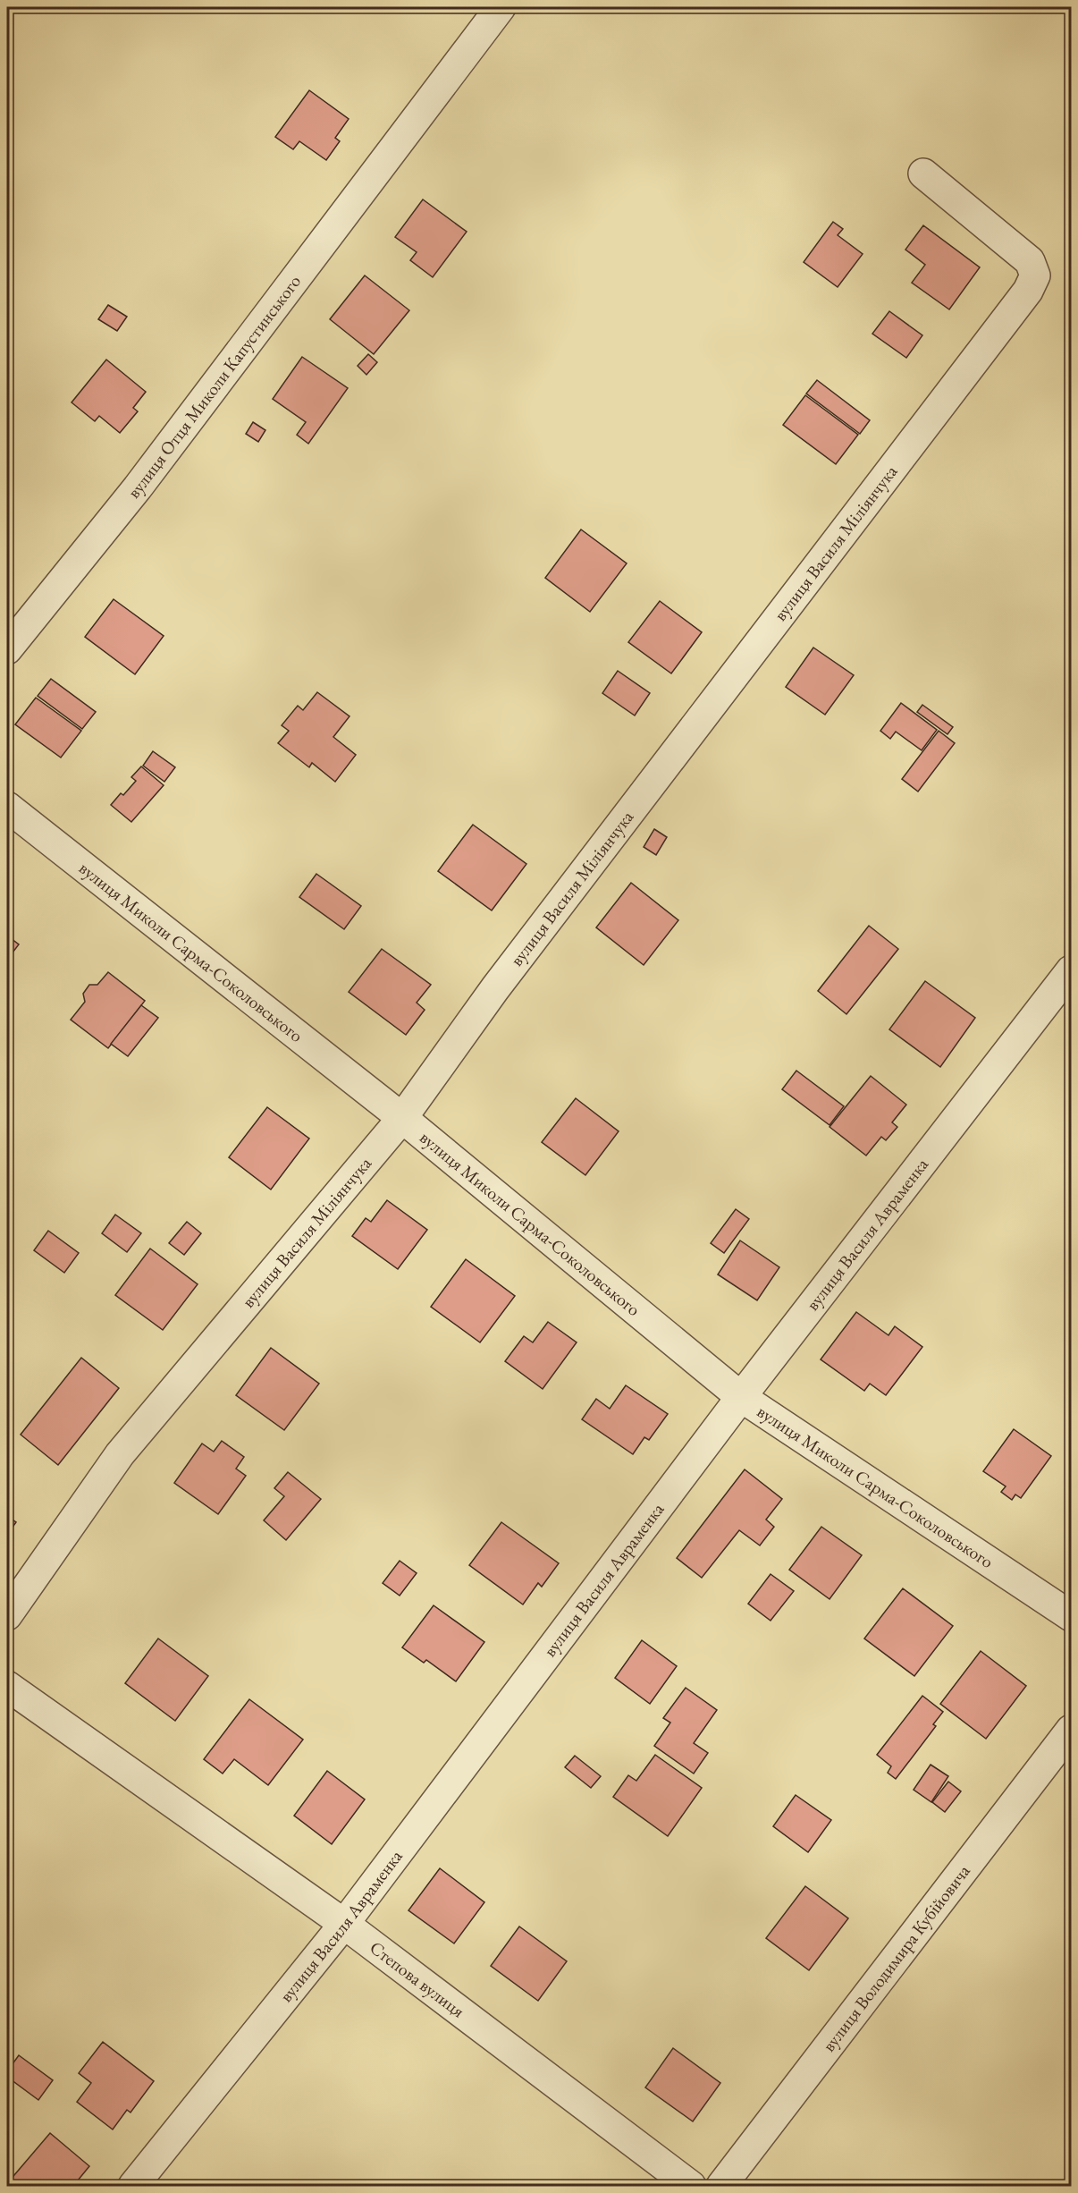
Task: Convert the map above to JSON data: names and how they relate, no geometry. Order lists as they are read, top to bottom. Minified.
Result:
{"streets":{"street":["вулиця Отця Миколи Капустинського","вулиця Василя Міліянчука","вулиця Миколи Сарма-Соколовського","вулиця Василя Авраменка","вулиця Володимира Кубійовича","Степова вулиця"]},"crossings":[["вулиця Василя Міліянчука","вулиця Миколи Сарма-Соколовського"],["вулиця Миколи Сарма-Соколовського","вулиця Василя Авраменка"],["вулиця Василя Авраменка","Степова вулиця"]]}
